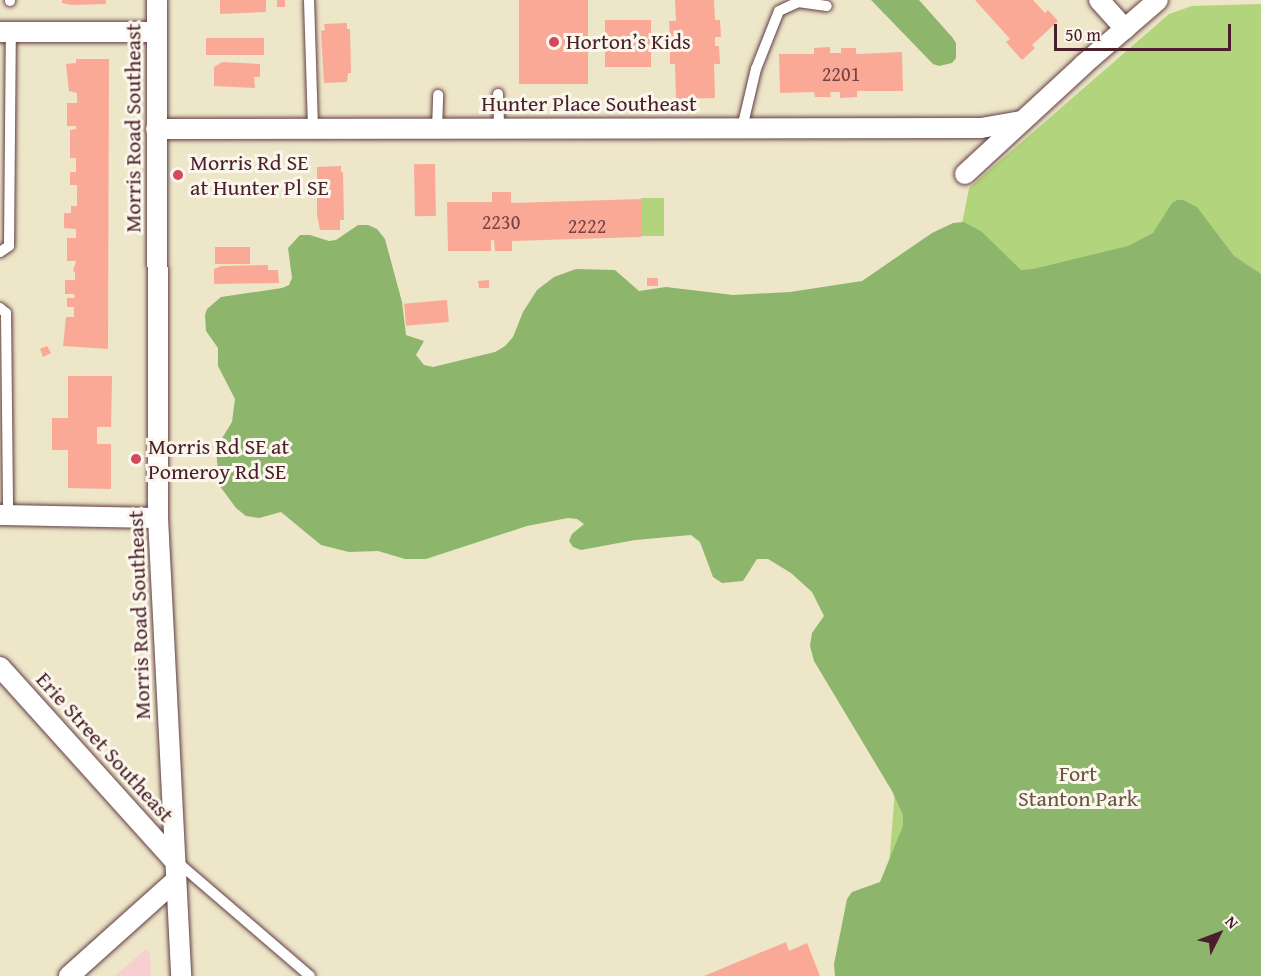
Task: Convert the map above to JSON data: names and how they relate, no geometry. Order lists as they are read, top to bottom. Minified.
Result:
{"streets":{"street":["Hunter Place Southeast","Morris Road Southeast","Erie Street Southeast"]},"crossings":[["Hunter Place Southeast","Morris Road Southeast"],["Morris Road Southeast","Erie Street Southeast"]],"parks":["Fort Stanton Park"],"places":["Horton’s Kids","Morris Rd SE at Hunter Pl SE","Morris Rd SE at Pomeroy Rd SE"],"house_numbers":["2201","2230","2222"],"scale_bar":"50 m","north":"top right"}
